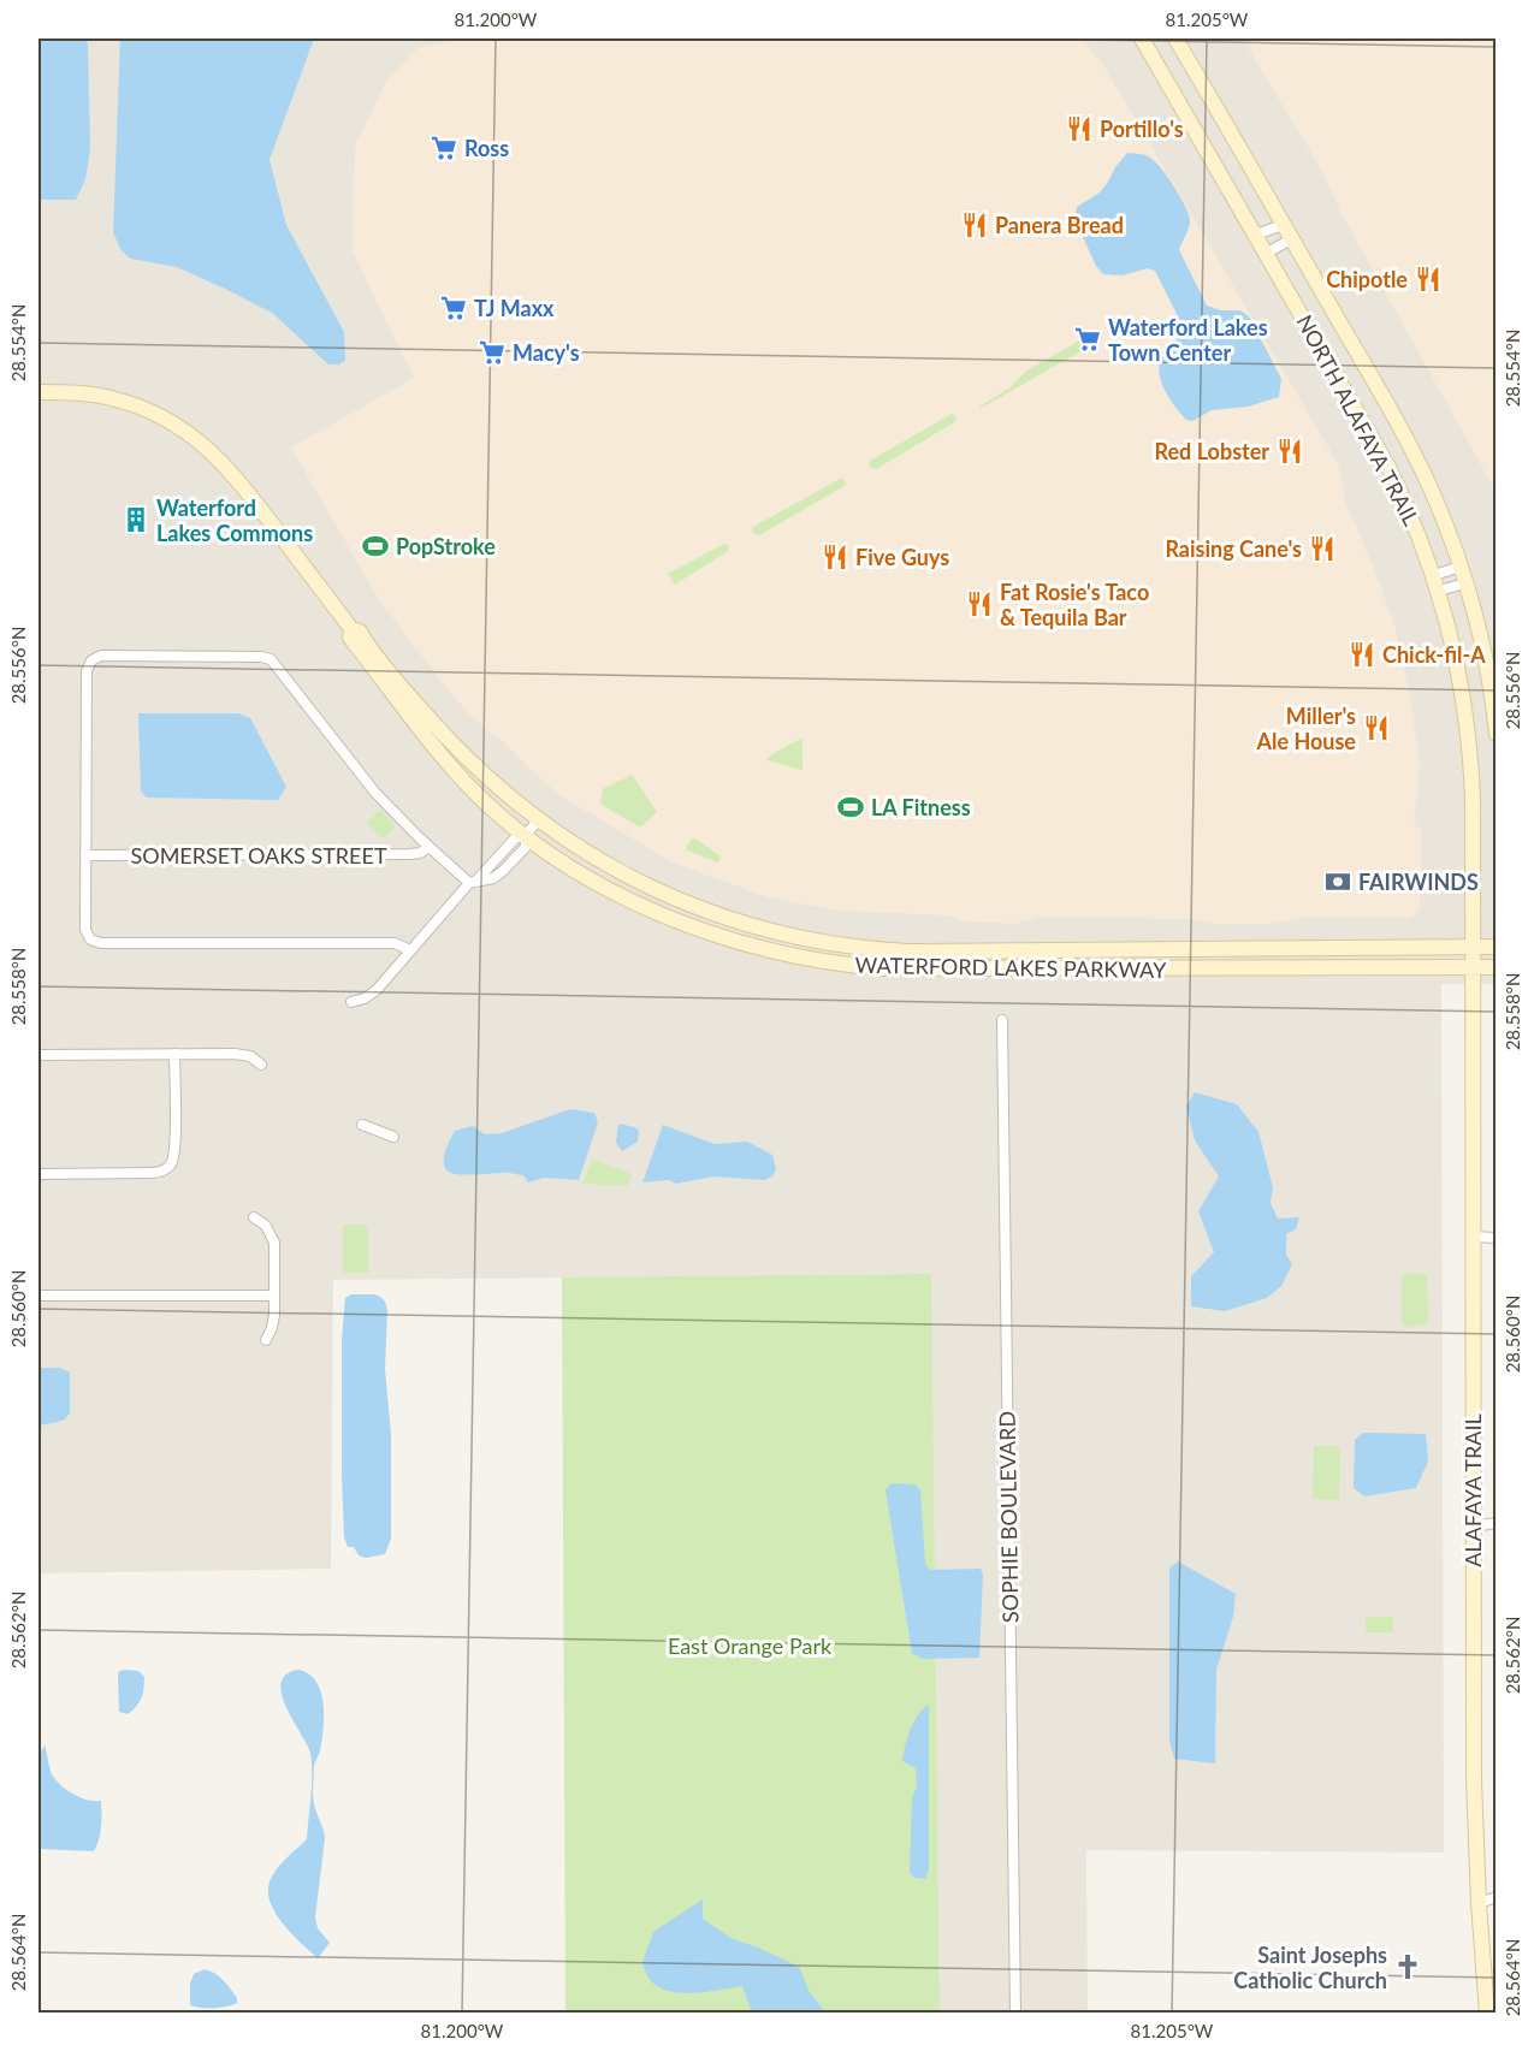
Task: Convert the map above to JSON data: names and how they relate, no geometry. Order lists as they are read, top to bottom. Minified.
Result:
{"streets":{"street":["NORTH ALAFAYA TRAIL","SOMERSET OAKS STREET","WATERFORD LAKES PARKWAY","ALAFAYA TRAIL","SOPHIE BOULEVARD"]},"crossings":[["NORTH ALAFAYA TRAIL","WATERFORD LAKES PARKWAY"],["NORTH ALAFAYA TRAIL","ALAFAYA TRAIL"],["WATERFORD LAKES PARKWAY","ALAFAYA TRAIL"]],"parks":["East Orange Park"],"places":{"restaurant":["Portillo's","Panera Bread","Chipotle","Red Lobster","Raising Cane's","Five Guys","Fat Rosie's Taco & Tequila Bar","Chick-fil-A","Miller's Ale House"],"supermarket":["Ross","TJ Maxx","Waterford Lakes Town Center","Macy's"],"building":["Waterford Lakes Commons"],"sports":["PopStroke","LA Fitness"],"bank":["FAIRWINDS"],"church":["Saint Josephs Catholic Church"]},"coordinates":["81.200°W","81.205°W","28.554°N","28.556°N","28.558°N","28.560°N","28.562°N","28.564°N"]}
